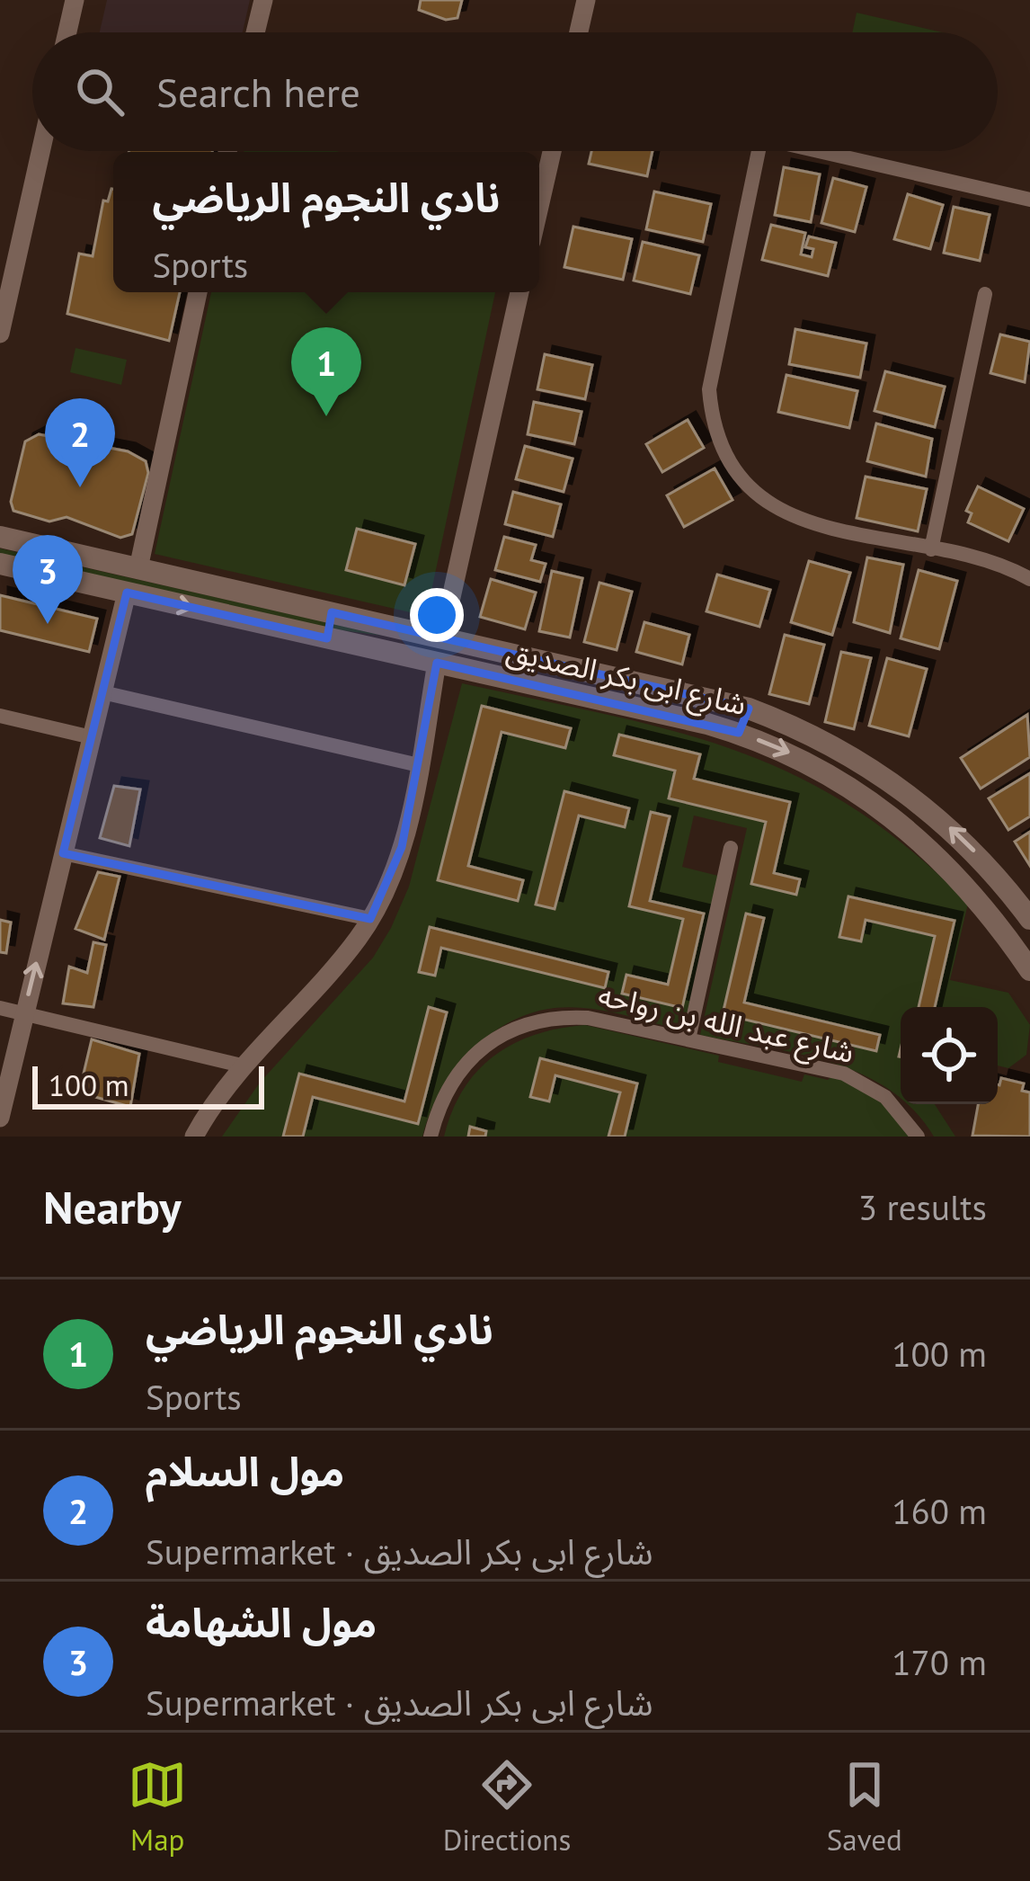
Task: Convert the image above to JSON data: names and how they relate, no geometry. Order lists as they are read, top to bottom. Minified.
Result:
{"streets":{"main road":["شارع ابى بكر الصديق"],"street":["شارع عبد الله بن رواحه"]},"scale_bar":"100 m","page":{"search":"Search here","popup":["نادي النجوم الرياضي","Sports"],"pins":["1","2","3"],"scale":"100 m","heading":["Nearby","3 results"],"list":[{"mark":"1","name":"نادي النجوم الرياضي","note":"Sports","value":"100 m"},{"mark":"2","name":"مول السلام","note":"Supermarket · شارع ابى بكر الصديق","value":"160 m"},{"mark":"3","name":"مول الشهامة","note":"Supermarket · شارع ابى بكر الصديق","value":"170 m"}],"nav":["Map","Directions","Saved"]}}
